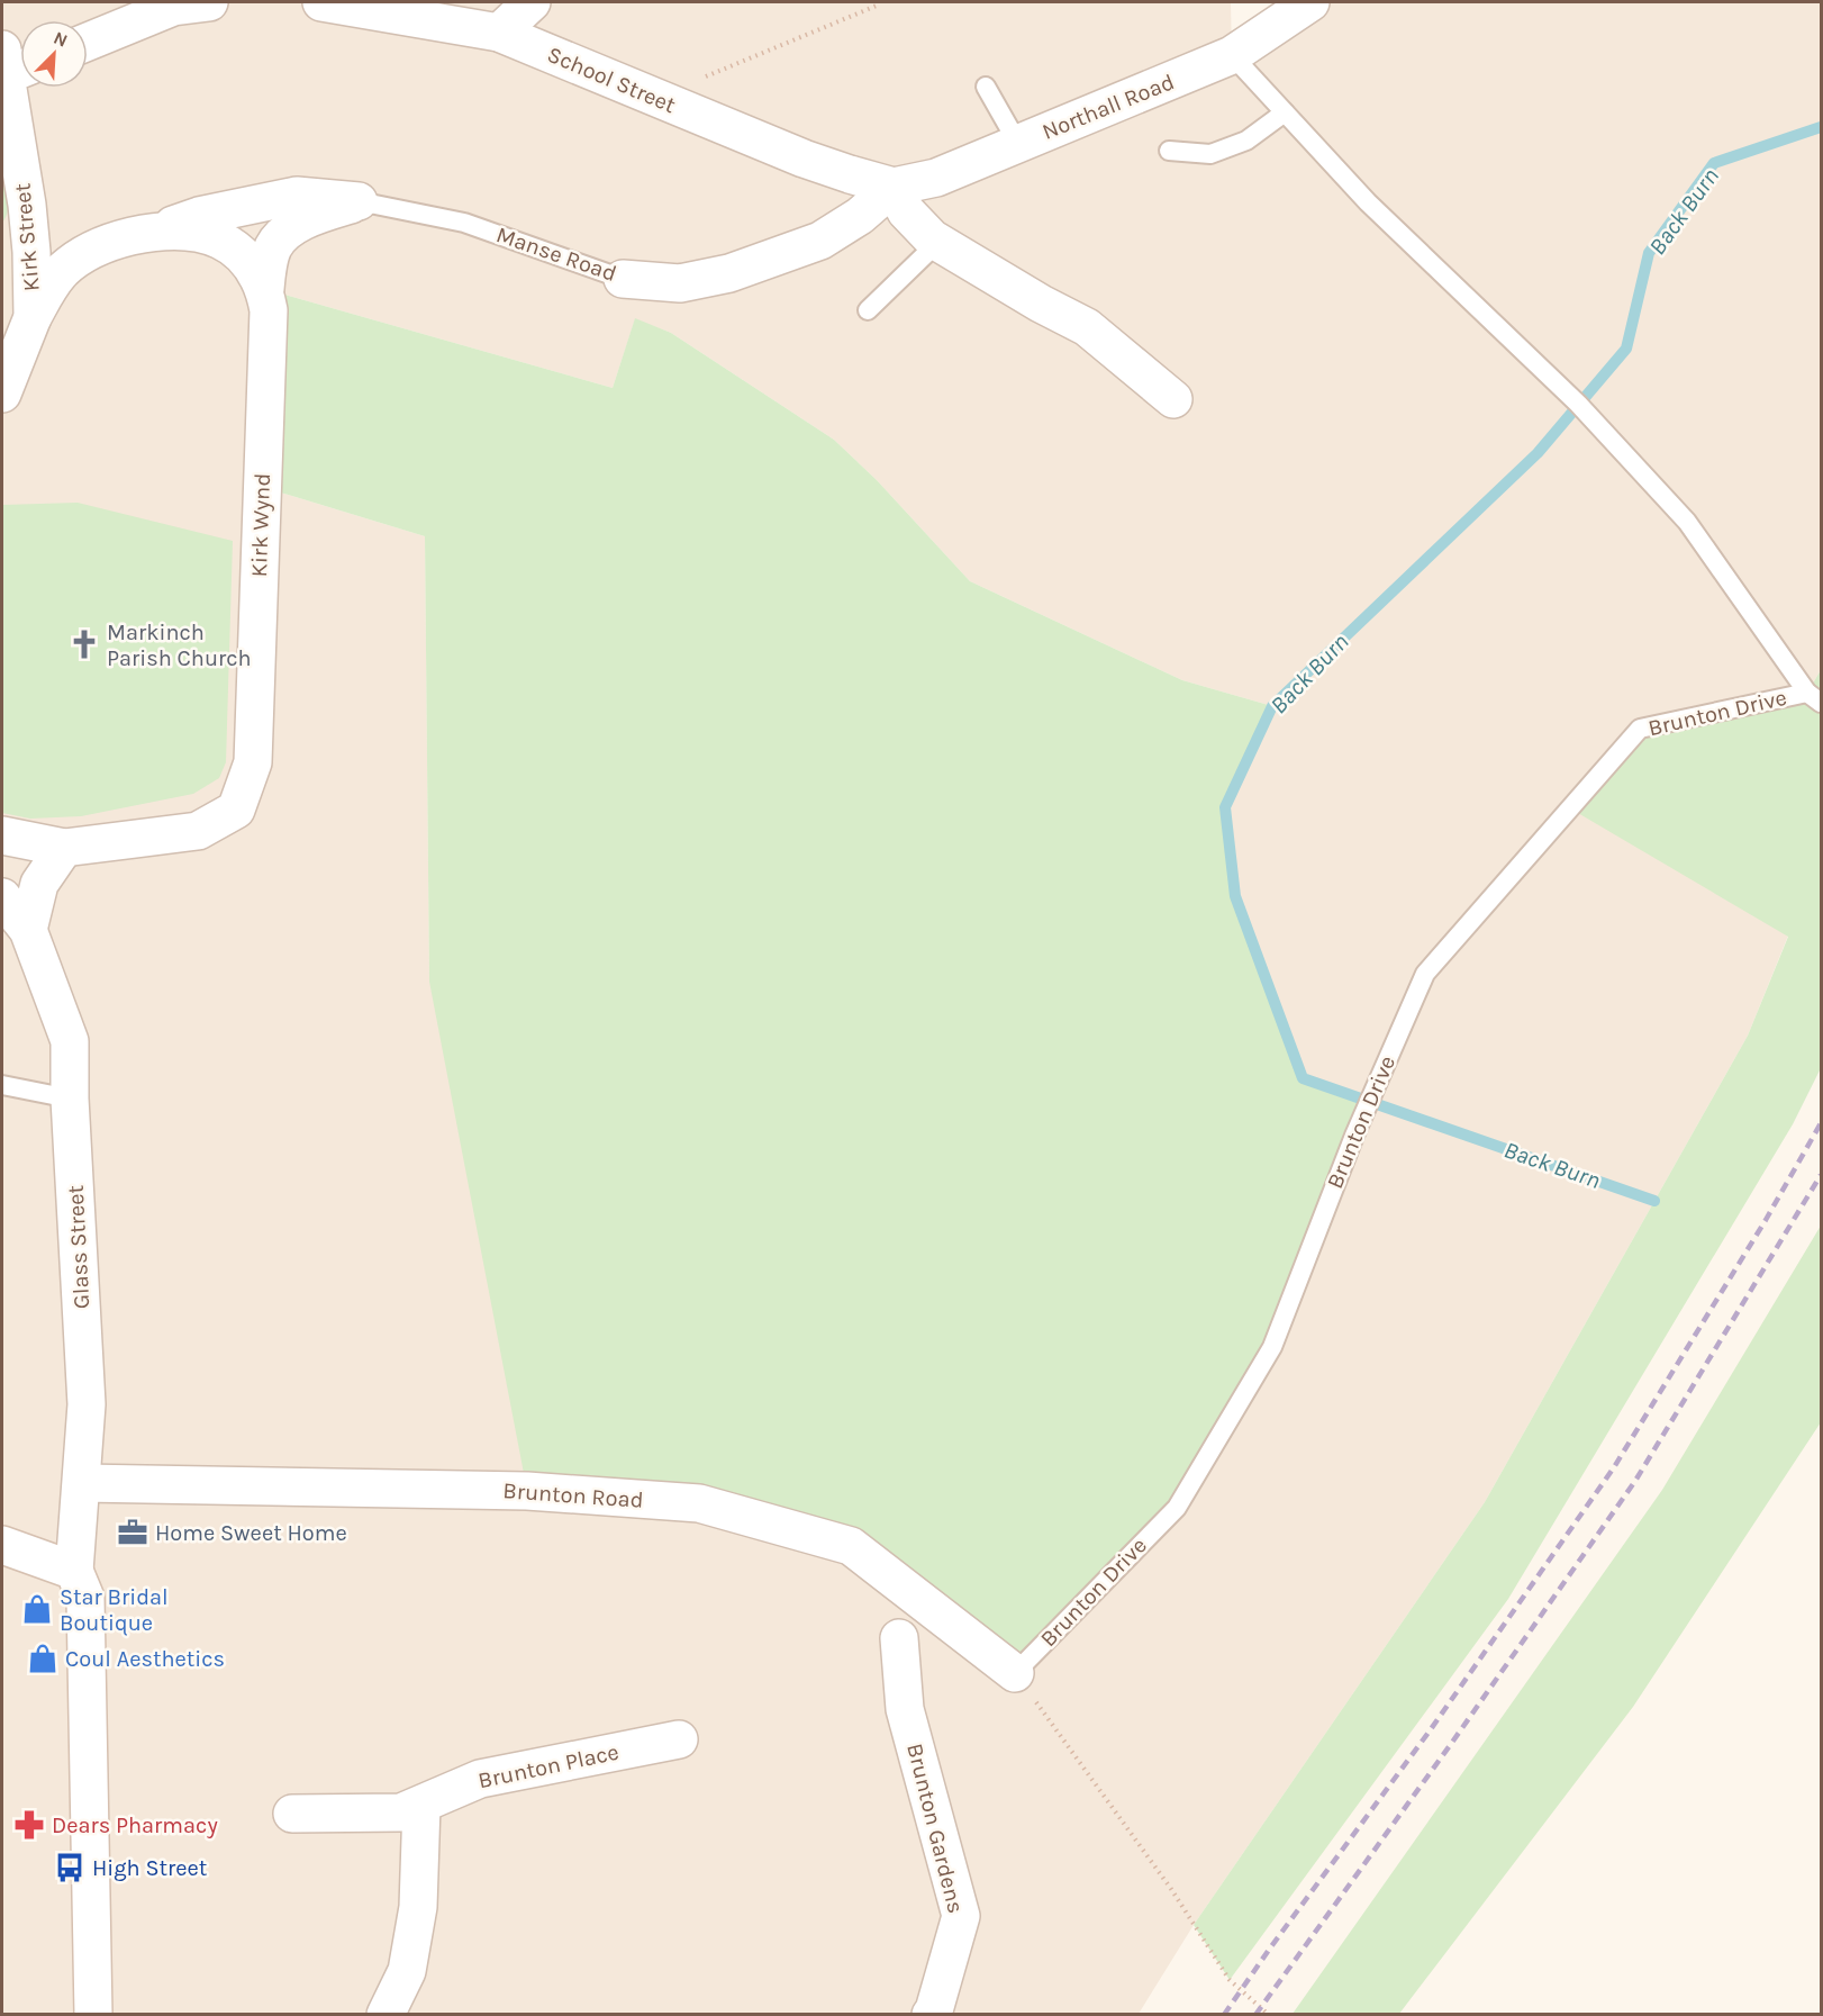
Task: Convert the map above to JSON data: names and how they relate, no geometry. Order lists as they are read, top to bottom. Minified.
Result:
{"streets":{"street":["School Street","Northall Road","Kirk Street","Manse Road","Kirk Wynd","Glass Street","Brunton Road","Brunton Place","Brunton Gardens"],"lane":["Brunton Drive"]},"crossings":[["School Street","Northall Road"],["School Street","Manse Road"],["Northall Road","Manse Road"],["Kirk Street","Manse Road"],["Kirk Street","Kirk Wynd"],["Manse Road","Kirk Wynd"],["Brunton Drive","Brunton Road"],["Glass Street","Brunton Road"]],"water":["Back Burn"],"places":{"church":["Markinch Parish Church"],"office":["Home Sweet Home"],"shop":["Star Bridal Boutique","Coul Aesthetics"],"pharmacy":["Dears Pharmacy"],"bus stop":["High Street"]},"north":"top right"}
